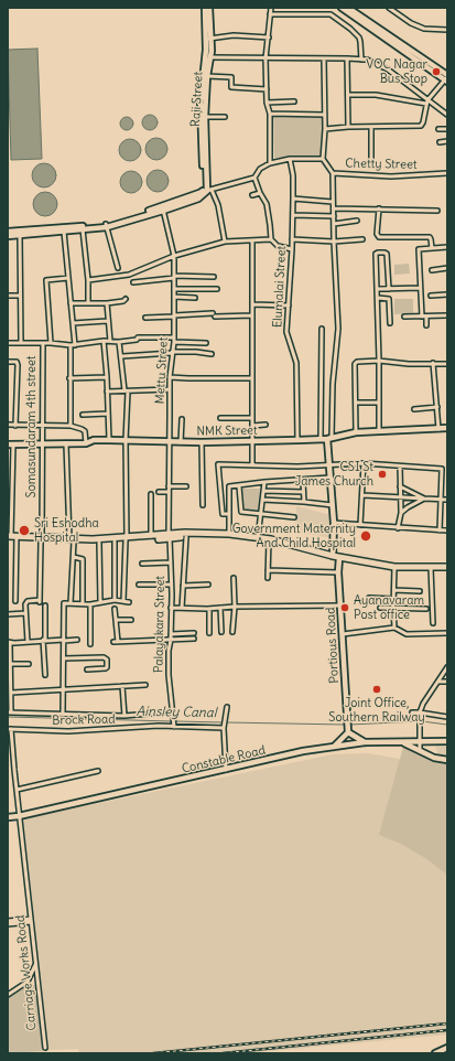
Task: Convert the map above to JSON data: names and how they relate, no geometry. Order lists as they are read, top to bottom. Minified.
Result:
{"streets":{"street":["Raji Street","Chetty Street","Elumalai Street","Mettu Street","Somasundaram 4th street","NMK Street","Palayakara Street","Portious Road","Brock Road","Constable Road","Carriage Works Road"]},"crossings":[["Elumalai Street","NMK Street"],["Mettu Street","NMK Street"],["Mettu Street","Palayakara Street"],["Somasundaram 4th street","NMK Street"],["Palayakara Street","Brock Road"],["Brock Road","Carriage Works Road"],["Constable Road","Carriage Works Road"]],"water":["Ainsley Canal"],"places":["VOC Nagar Bus Stop","CSI St James Church","Sri Eshodha Hospital","Government Maternity And Child Hospital","Ayanavaram Post office","Joint Office, Southern Railway"]}
